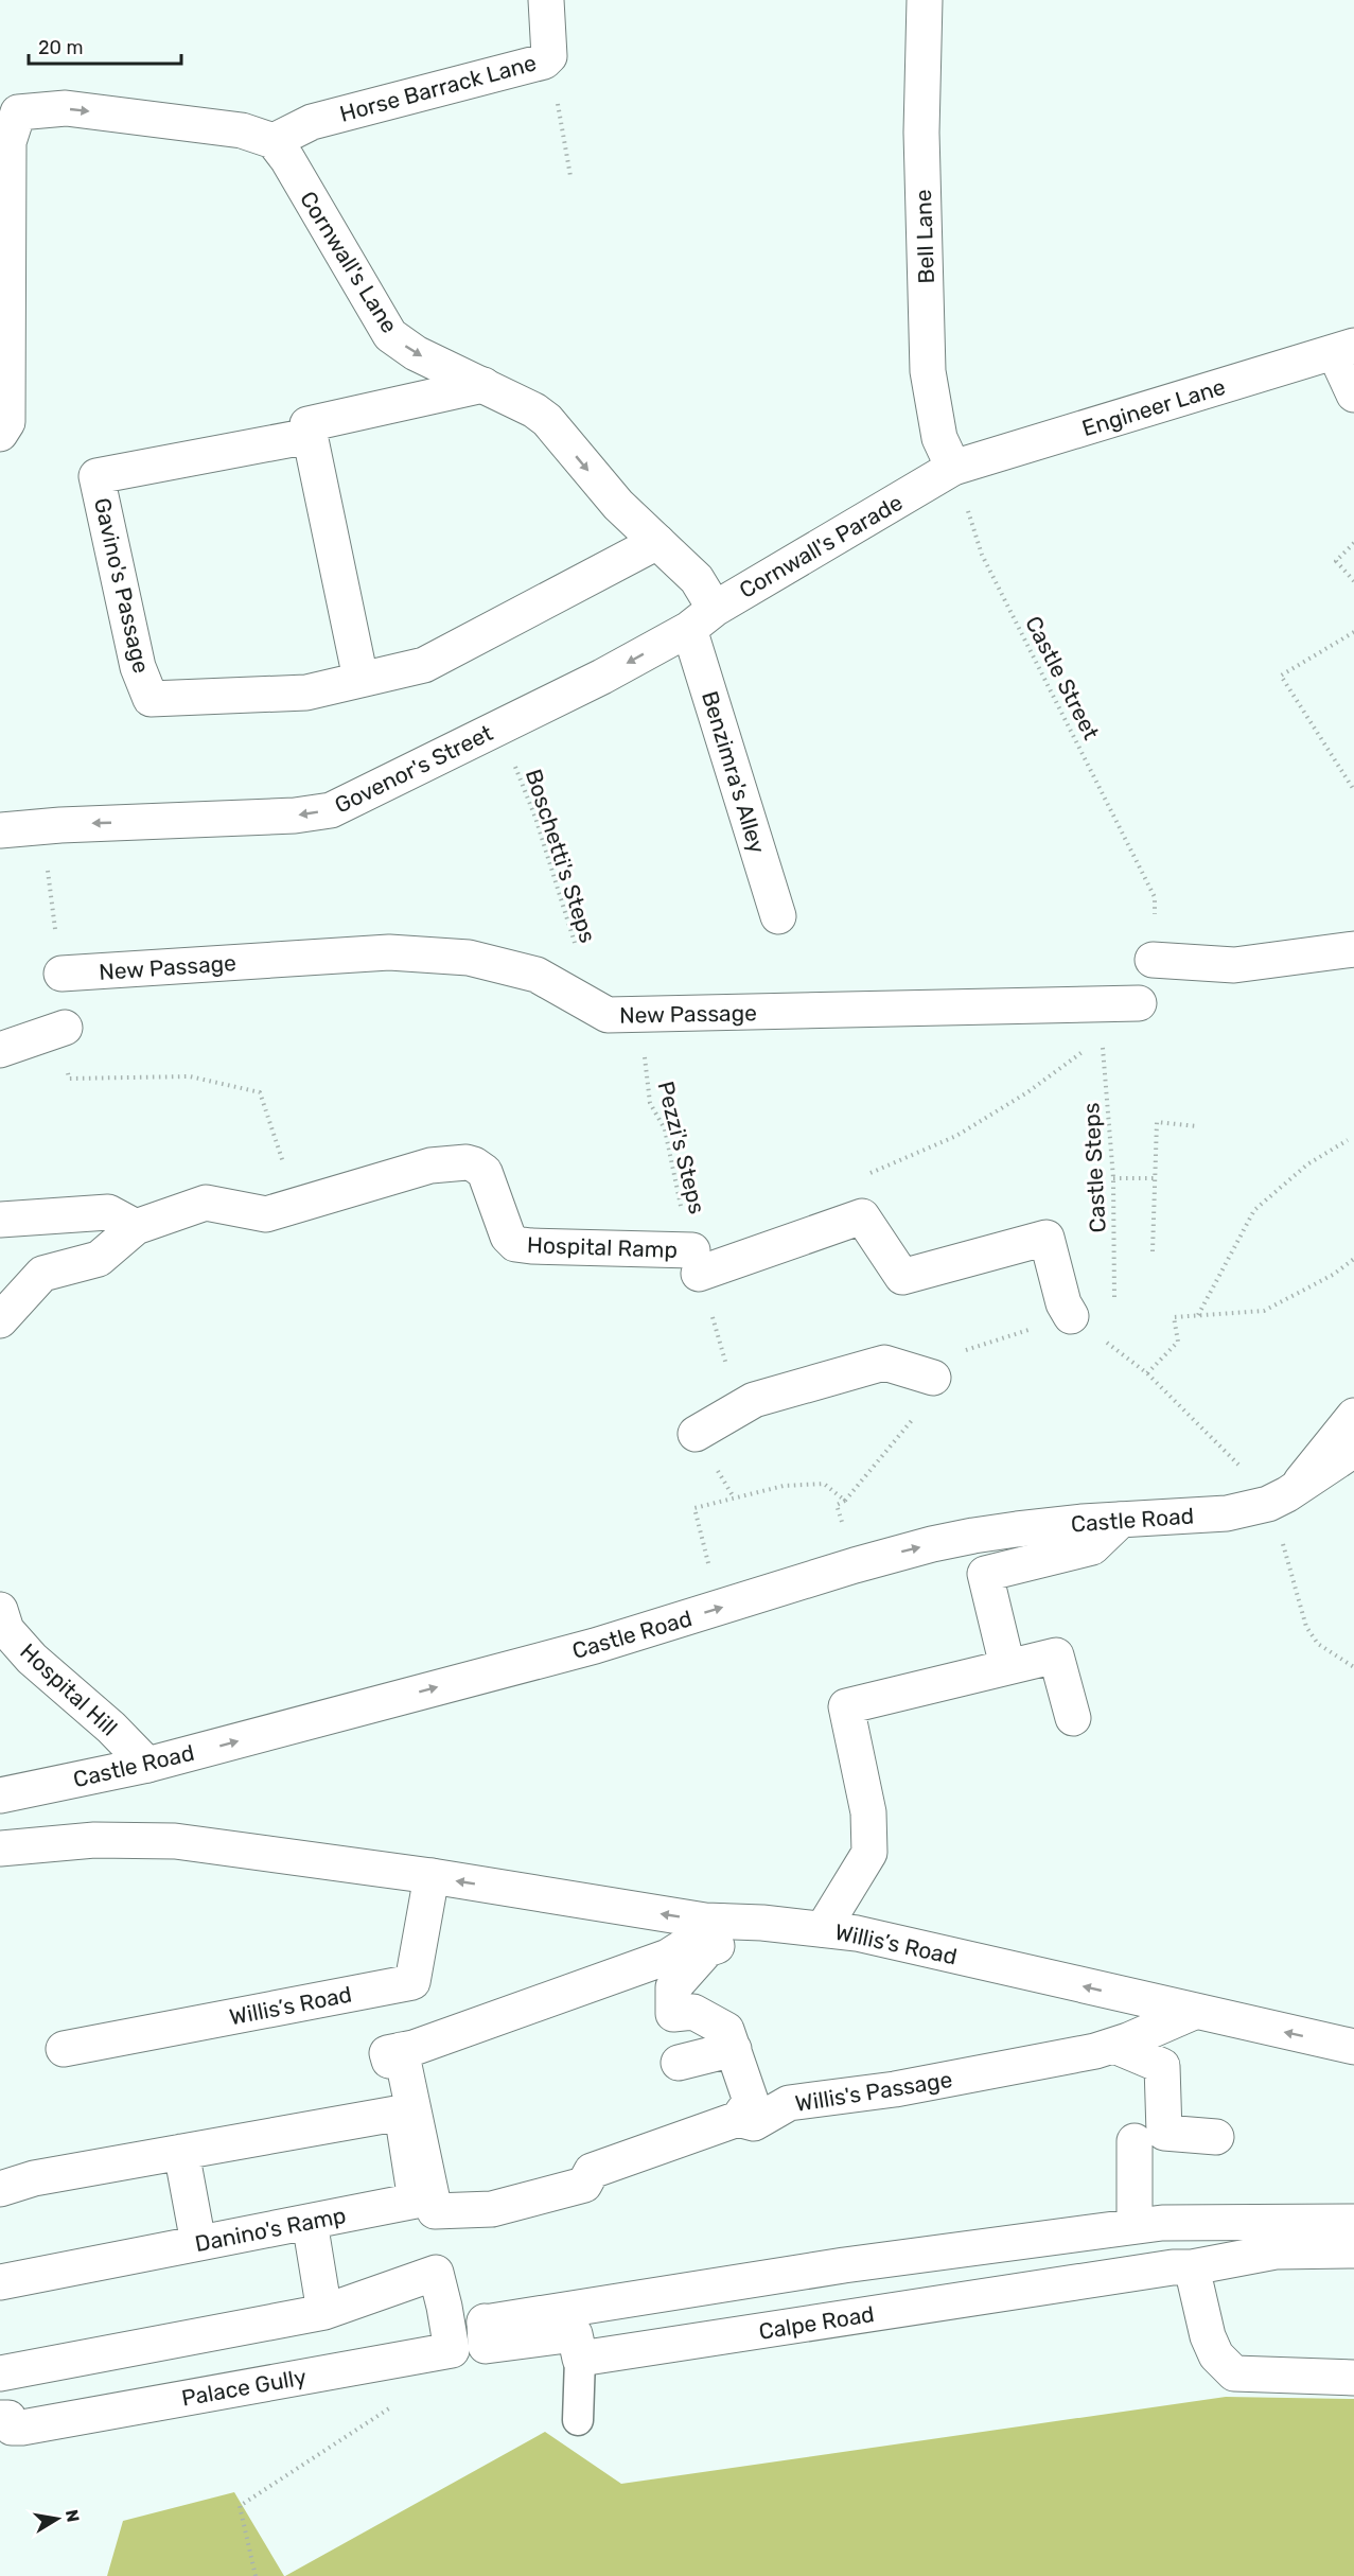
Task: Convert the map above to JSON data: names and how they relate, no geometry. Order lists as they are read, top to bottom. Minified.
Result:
{"streets":{"street":["Horse Barrack Lane","Bell Lane","Cornwall's Lane","Engineer Lane","Cornwall's Parade","Gavino's Passage","Govenor's Street","Benzimra's Alley","New Passage","Hospital Ramp","Castle Road","Hospital Hill","Willis’s Road","Willis's Passage","Danino's Ramp","Calpe Road","Palace Gully"],"path":["Castle Street","Boschetti's Steps","Pezzi's Steps","Castle Steps"]},"crossings":[["Horse Barrack Lane","Cornwall's Lane"],["Bell Lane","Engineer Lane"],["Bell Lane","Cornwall's Parade"],["Bell Lane","Castle Street"],["Cornwall's Lane","Cornwall's Parade"],["Cornwall's Lane","Gavino's Passage"],["Cornwall's Lane","Govenor's Street"],["Cornwall's Lane","Benzimra's Alley"],["Engineer Lane","Cornwall's Parade"],["Engineer Lane","Castle Street"],["Cornwall's Parade","Castle Street"],["Cornwall's Parade","Govenor's Street"],["Cornwall's Parade","Benzimra's Alley"],["Govenor's Street","Benzimra's Alley"],["Govenor's Street","Boschetti's Steps"],["Boschetti's Steps","New Passage"],["New Passage","Pezzi's Steps"],["Pezzi's Steps","Hospital Ramp"],["Castle Road","Hospital Hill"],["Willis’s Road","Willis's Passage"]],"one_way":["Cornwall's Lane","Govenor's Street"],"scale_bar":"20 m","north":"right"}
